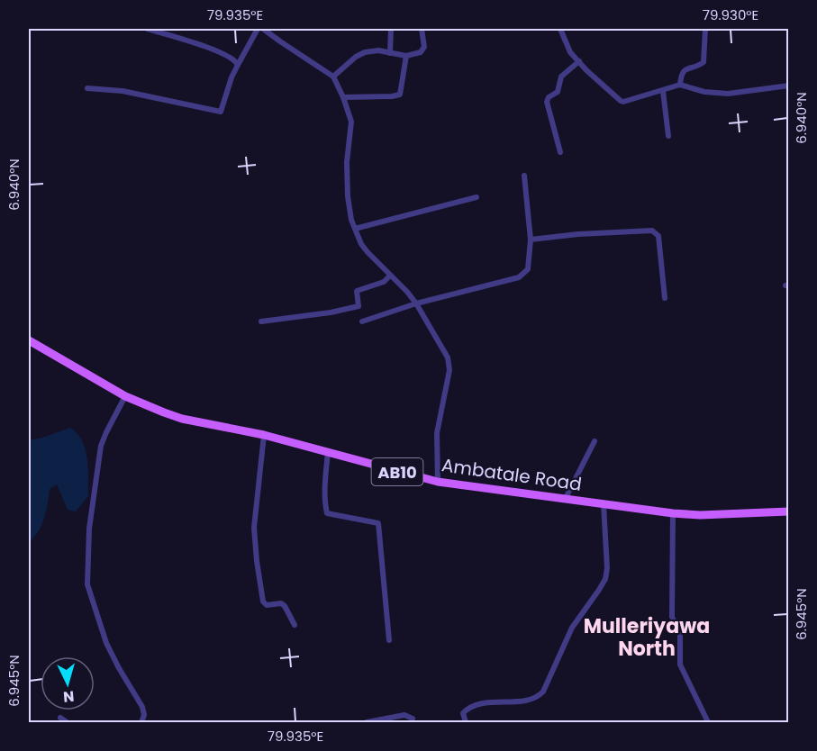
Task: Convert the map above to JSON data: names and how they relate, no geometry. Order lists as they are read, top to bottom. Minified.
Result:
{"streets":{"main road":["AB10","Ambatale Road"]},"districts":["Mulleriyawa North"],"north":"bottom","coordinates":["79.935°E","79.930°E","6.940°N","6.945°N"]}
